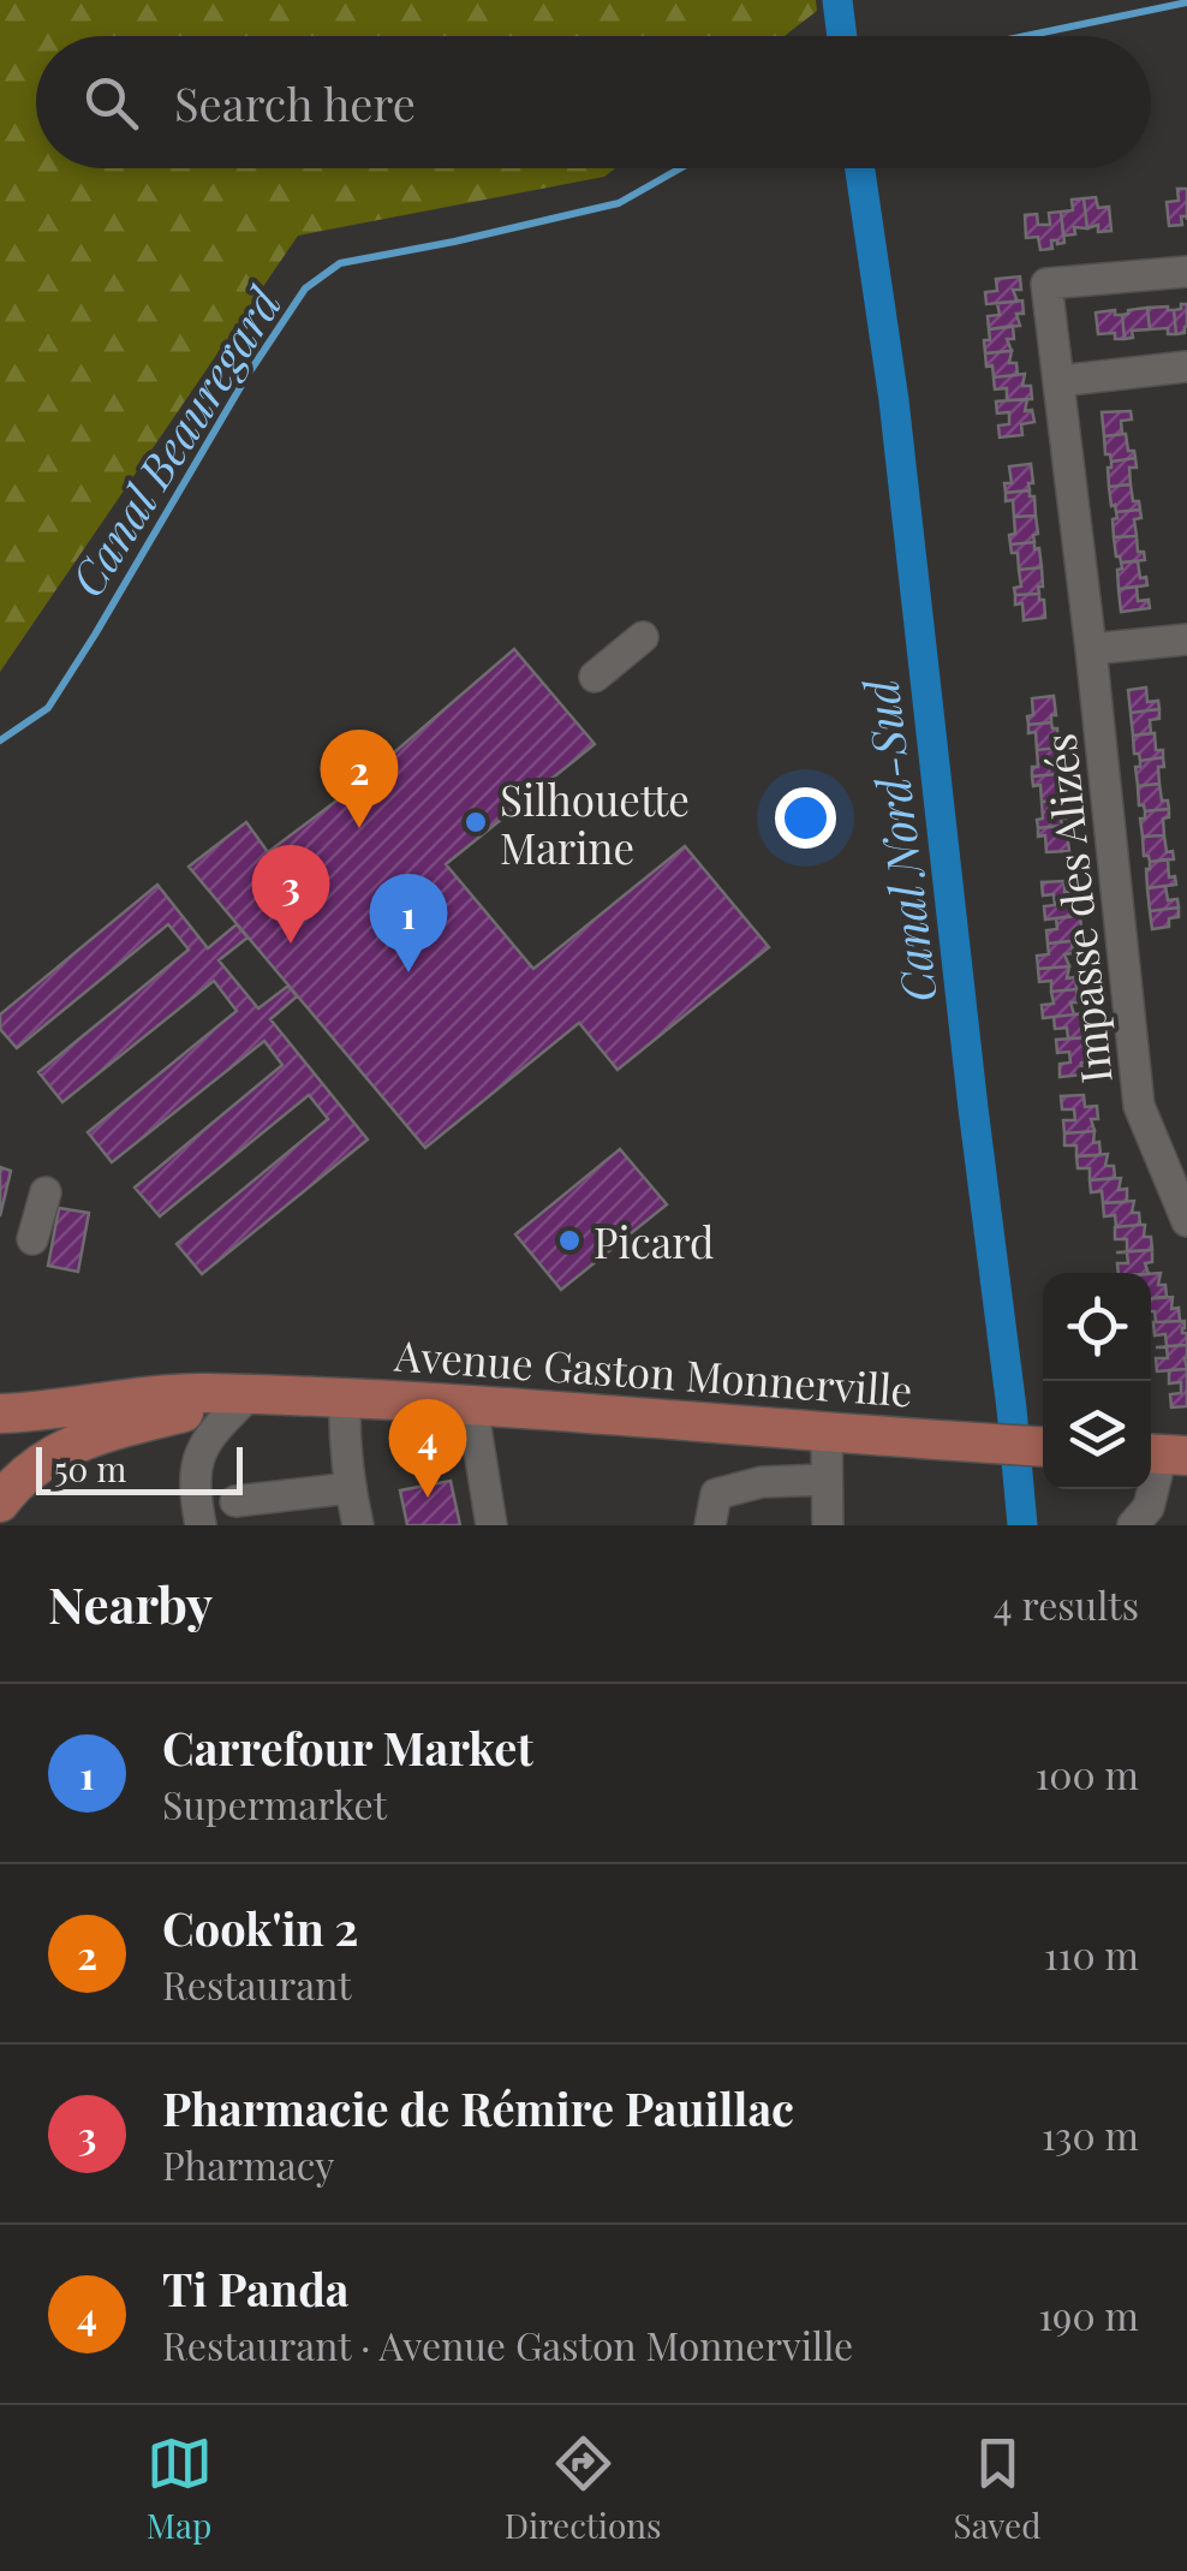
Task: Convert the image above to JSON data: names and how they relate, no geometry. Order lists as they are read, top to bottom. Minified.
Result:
{"streets":{"main road":["Avenue Gaston Monnerville"],"street":["Impasse des Alizés"]},"water":["Canal Beauregard","Canal Nord-Sud"],"places":["Silhouette Marine","Picard"],"scale_bar":"50 m","page":{"search":"Search here","pins":["2","3","1","4"],"scale":"50 m","heading":["Nearby","4 results"],"list":[{"mark":"1","name":"Carrefour Market","note":"Supermarket","value":"100 m"},{"mark":"2","name":"Cook'in 2","note":"Restaurant","value":"110 m"},{"mark":"3","name":"Pharmacie de Rémire Pauillac","note":"Pharmacy","value":"130 m"},{"mark":"4","name":"Ti Panda","note":"Restaurant · Avenue Gaston Monnerville","value":"190 m"}],"nav":["Map","Directions","Saved"]}}
